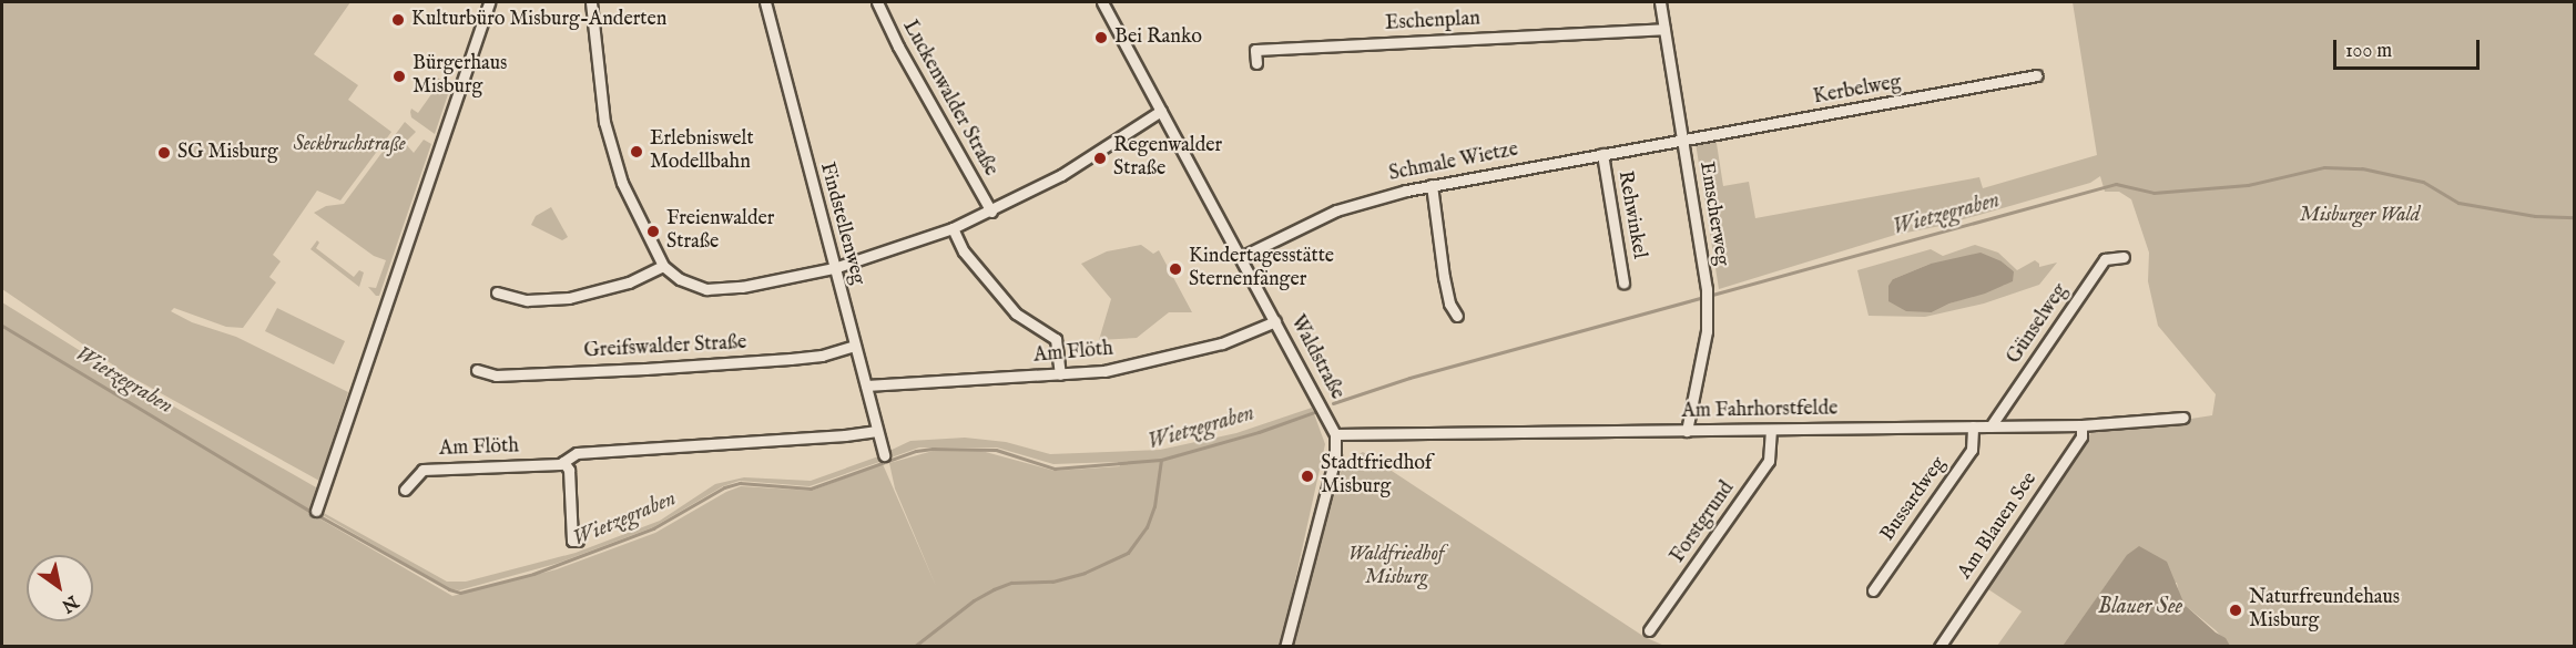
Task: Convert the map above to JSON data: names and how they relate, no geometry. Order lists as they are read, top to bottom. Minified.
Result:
{"streets":{"street":["Eschenplan","Kerbelweg","Luckenwalder Straße","Schmale Wietze","Emscherweg","Rehwinkel","Findstellenweg","Günselweg","Greifswalder Straße","Am Flöth","Waldstraße","Am Fahrhorstfelde","Bussardweg","Forstgrund","Am Blauen See"]},"crossings":[["Eschenplan","Emscherweg"],["Kerbelweg","Schmale Wietze"],["Kerbelweg","Emscherweg"],["Schmale Wietze","Emscherweg"],["Schmale Wietze","Rehwinkel"],["Schmale Wietze","Waldstraße"],["Emscherweg","Am Fahrhorstfelde"],["Findstellenweg","Greifswalder Straße"],["Findstellenweg","Am Flöth"],["Günselweg","Am Fahrhorstfelde"],["Am Flöth","Waldstraße"],["Waldstraße","Am Fahrhorstfelde"],["Am Fahrhorstfelde","Bussardweg"],["Am Fahrhorstfelde","Forstgrund"],["Am Fahrhorstfelde","Am Blauen See"]],"water":["Wietzegraben","Blauer See"],"parks":["Seckbruchstraße","Misburger Wald","Waldfriedhof Misburg"],"places":["Kulturbüro Misburg-Anderten","Bei Ranko","Bürgerhaus Misburg","Erlebniswelt Modellbahn","SG Misburg","Regenwalder Straße","Freienwalder Straße","Kindertagesstätte Sternenfänger","Stadtfriedhof Misburg","Naturfreundehaus Misburg"],"scale_bar":"100 m","north":"bottom right"}
